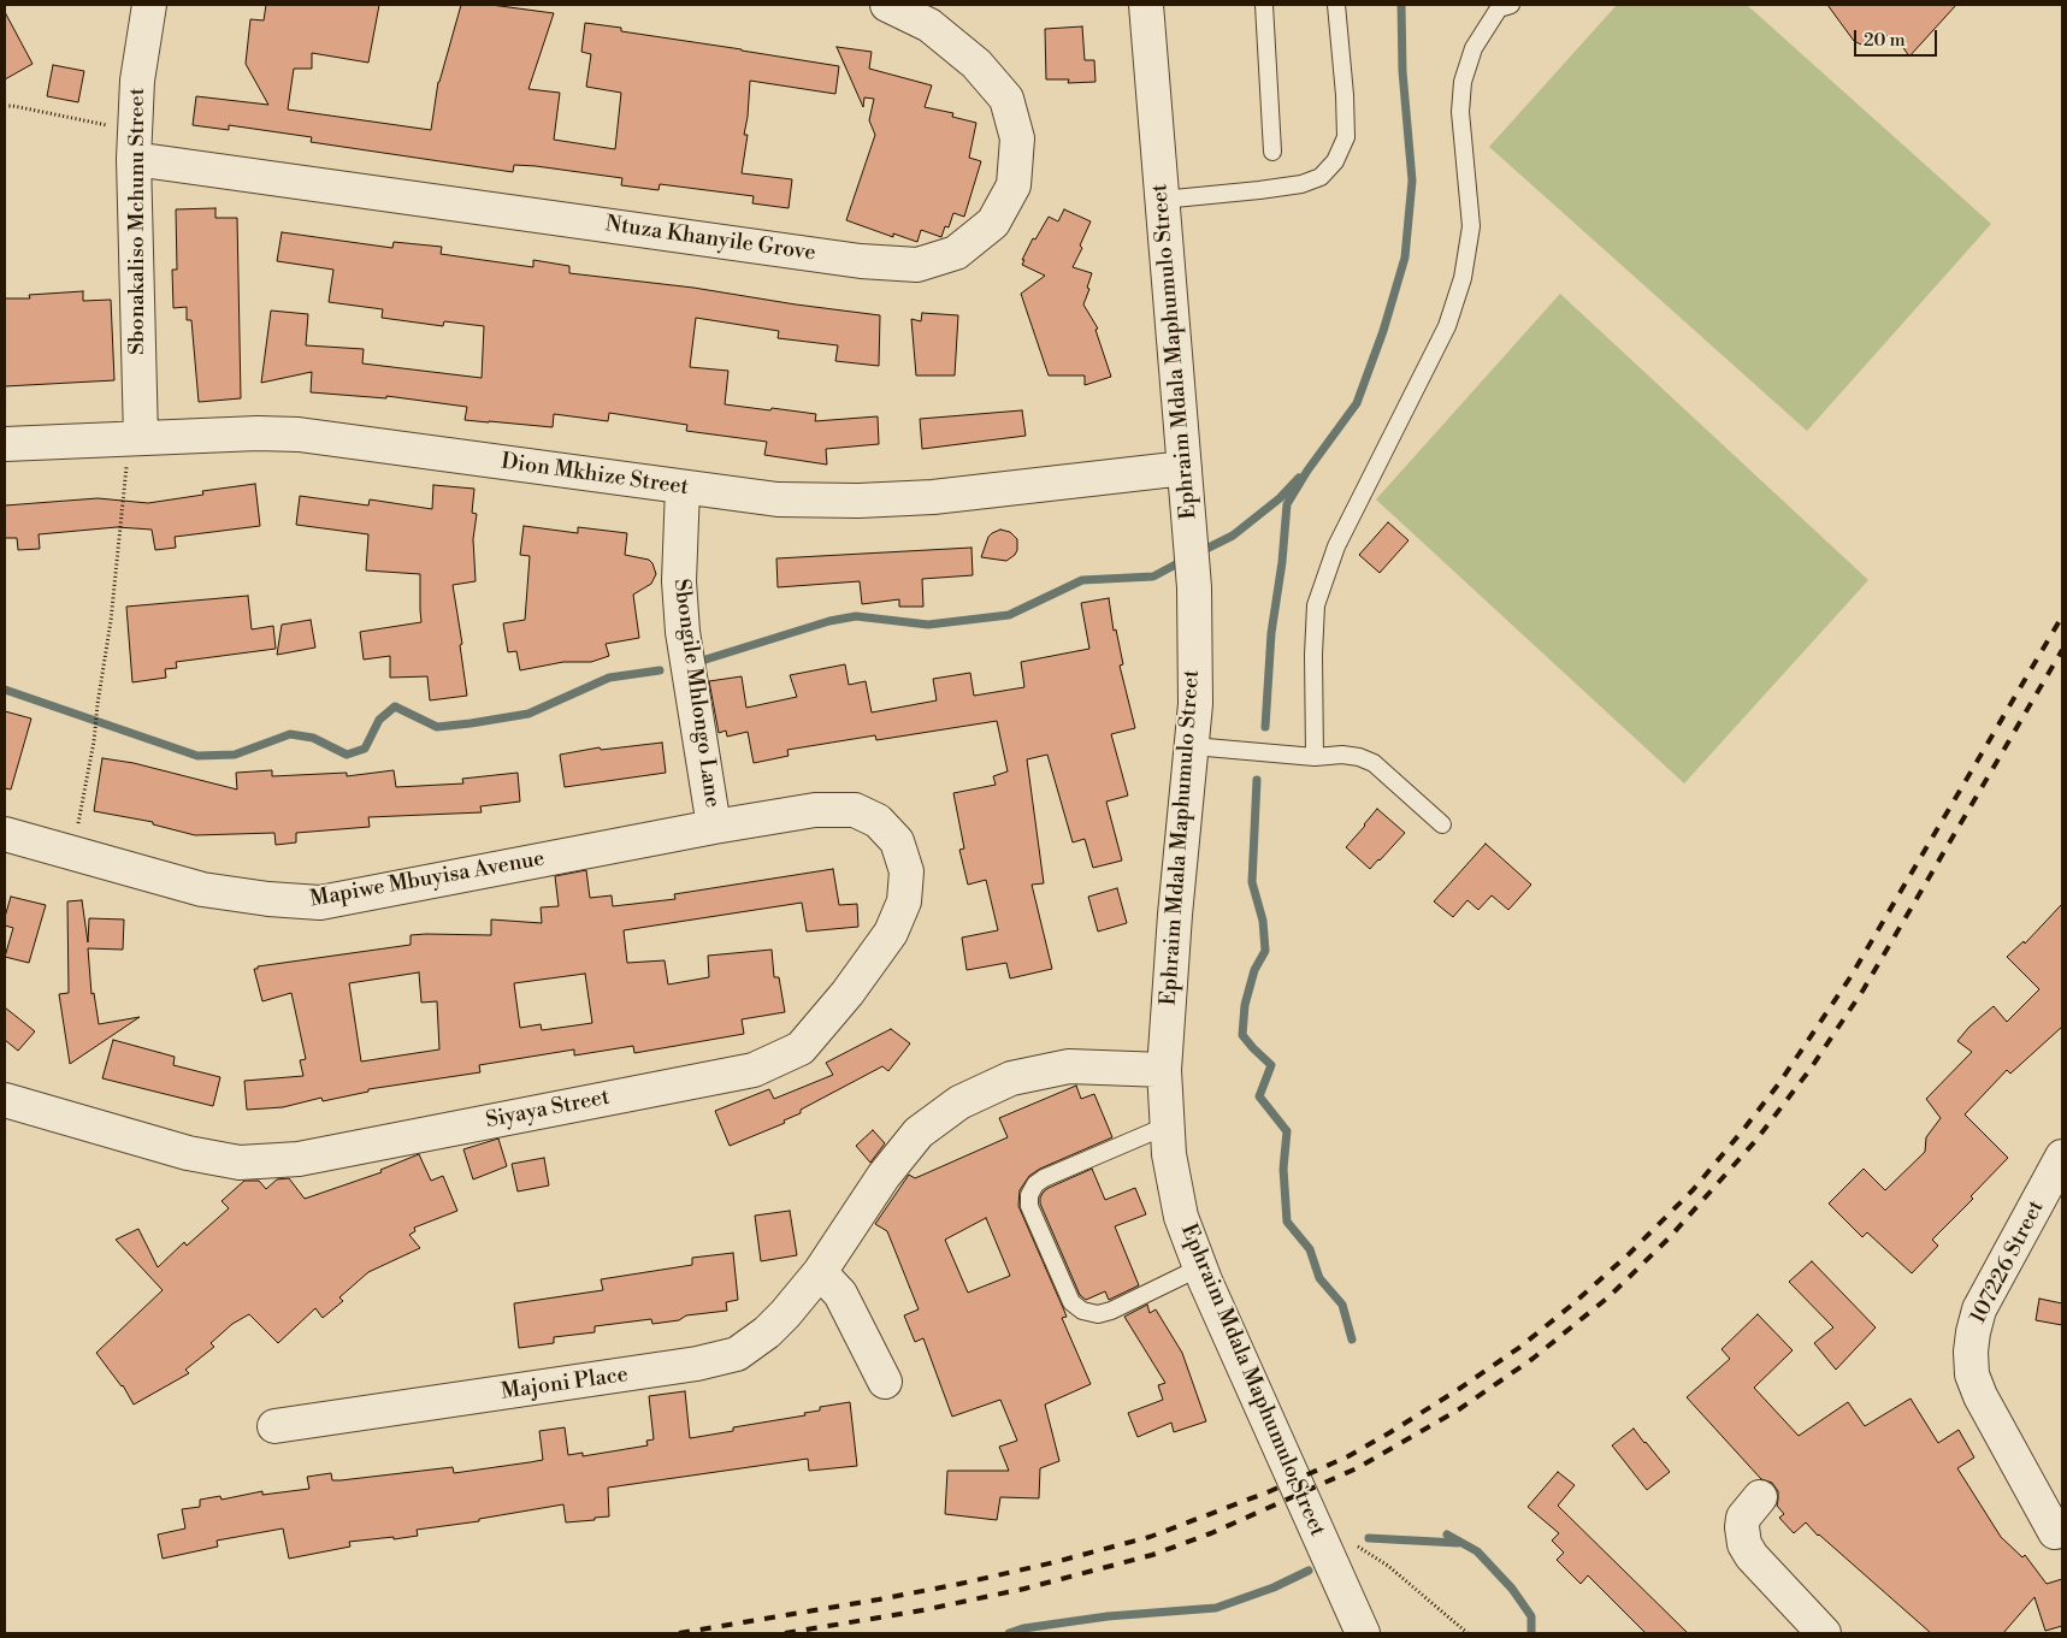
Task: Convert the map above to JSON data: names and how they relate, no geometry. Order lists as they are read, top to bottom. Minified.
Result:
{"streets":{"street":["Sbonakaliso Mchunu Street","Ntuza Khanyile Grove","Ephraim Mdala Maphumulo Street","Dion Mkhize Street","Sbongile Mhlongo Lane","Mapiwe Mbuyisa Avenue","Siyaya Street","107226 Street","Majoni Place"]},"crossings":[["Sbonakaliso Mchunu Street","Ntuza Khanyile Grove"],["Sbonakaliso Mchunu Street","Dion Mkhize Street"],["Ephraim Mdala Maphumulo Street","Dion Mkhize Street"],["Ephraim Mdala Maphumulo Street","Majoni Place"],["Dion Mkhize Street","Sbongile Mhlongo Lane"],["Sbongile Mhlongo Lane","Mapiwe Mbuyisa Avenue"],["Mapiwe Mbuyisa Avenue","Siyaya Street"]],"scale_bar":"20 m"}
